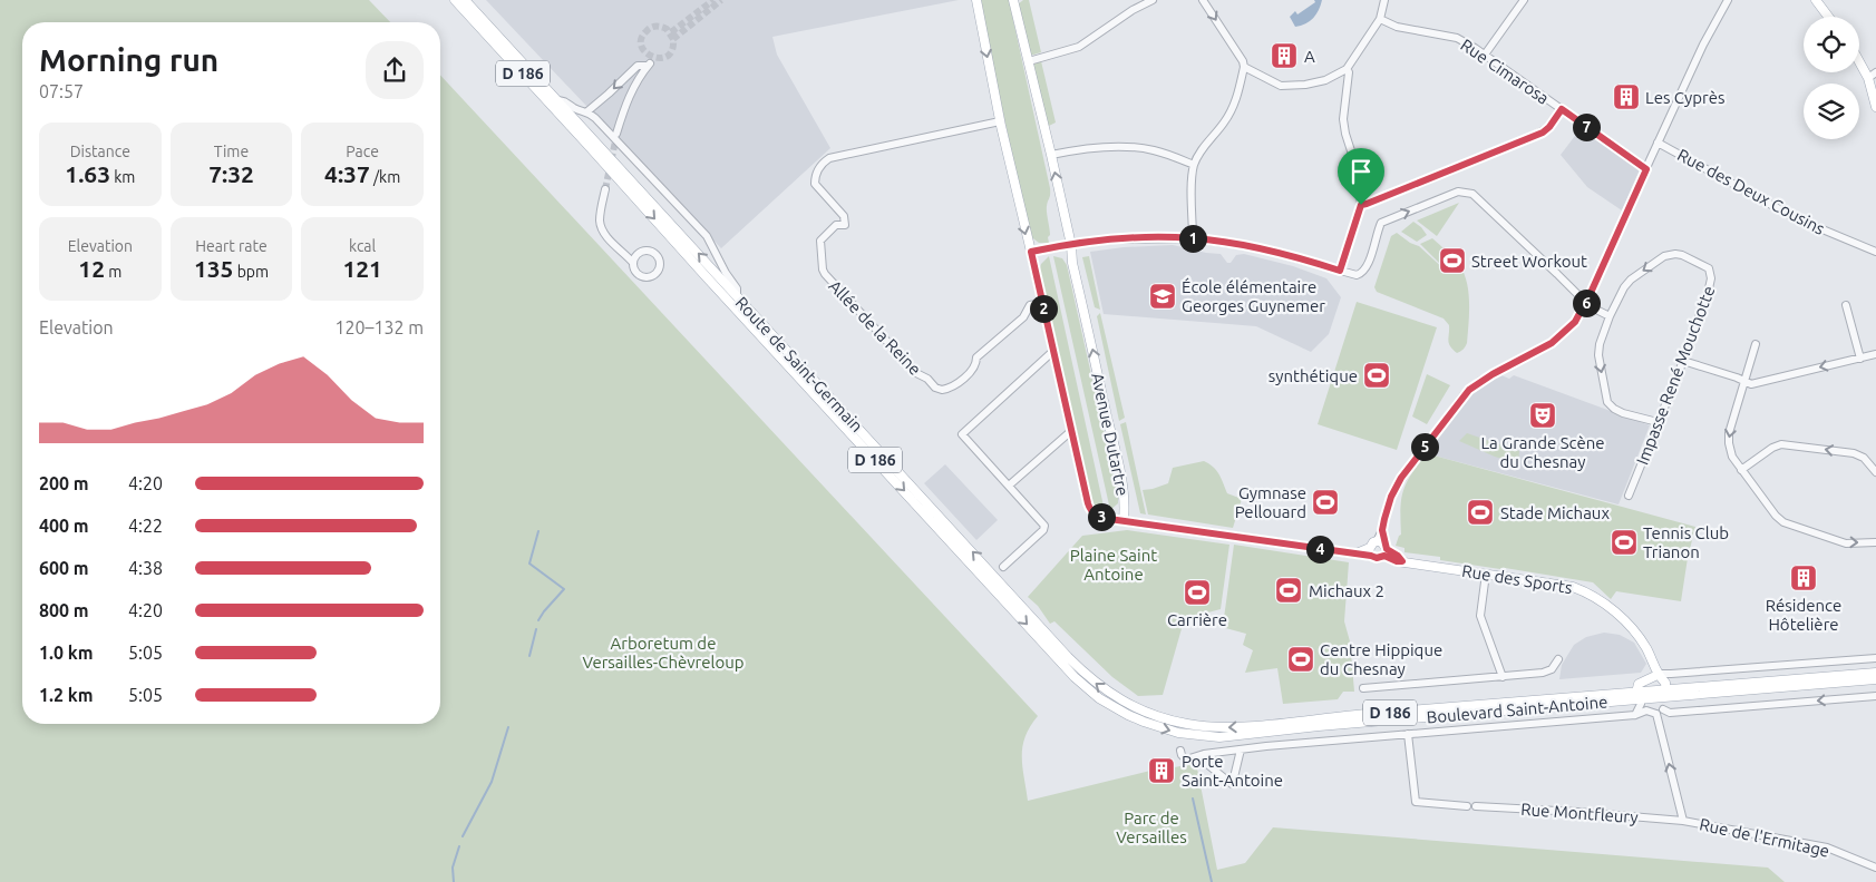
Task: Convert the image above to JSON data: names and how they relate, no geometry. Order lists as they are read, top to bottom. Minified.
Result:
{"streets":{"main road":["D 186","Route de Saint-Germain","Avenue Dutartre","Rue des Sports","Boulevard Saint-Antoine"],"street":["Rue Cimarosa","Rue des Deux Cousins","Allée de la Reine","Impasse René Mouchotte","Rue Montfleury","Rue de l'Ermitage"]},"crossings":[["Allée de la Reine","Avenue Dutartre"],["Route de Saint-Germain","Boulevard Saint-Antoine"],["Avenue Dutartre","Rue des Sports"],["Rue des Sports","Boulevard Saint-Antoine"],["Rue Montfleury","Rue de l'Ermitage"]],"parks":["Plaine Saint Antoine","Arboretum de Versailles-Chèvreloup","Parc de Versailles"],"places":{"building":["A","Les Cyprès","Résidence Hôtelière","Porte Saint-Antoine"],"sports":["Street Workout","synthétique","Gymnase Pellouard","Stade Michaux","Tennis Club Trianon","Michaux 2","Carrière","Centre Hippique du Chesnay"],"school or university":["École élémentaire Georges Guynemer"],"theatre":["La Grande Scène du Chesnay"]},"page":{"heading":["Morning run","07:57"],"pins":["7","1","6","2","5","3","4"],"stats":[["Distance","1.63 km"],["Time","7:32"],["Pace","4:37 /km"],["Elevation","12 m"],["Heart rate","135 bpm"],["kcal","121"]],"chart":["Elevation","120–132 m"],"list":[{"name":"200 m","note":"4:20"},{"name":"400 m","note":"4:22"},{"name":"600 m","note":"4:38"},{"name":"800 m","note":"4:20"},{"name":"1.0 km","note":"5:05"},{"name":"1.2 km","note":"5:05"}]}}
